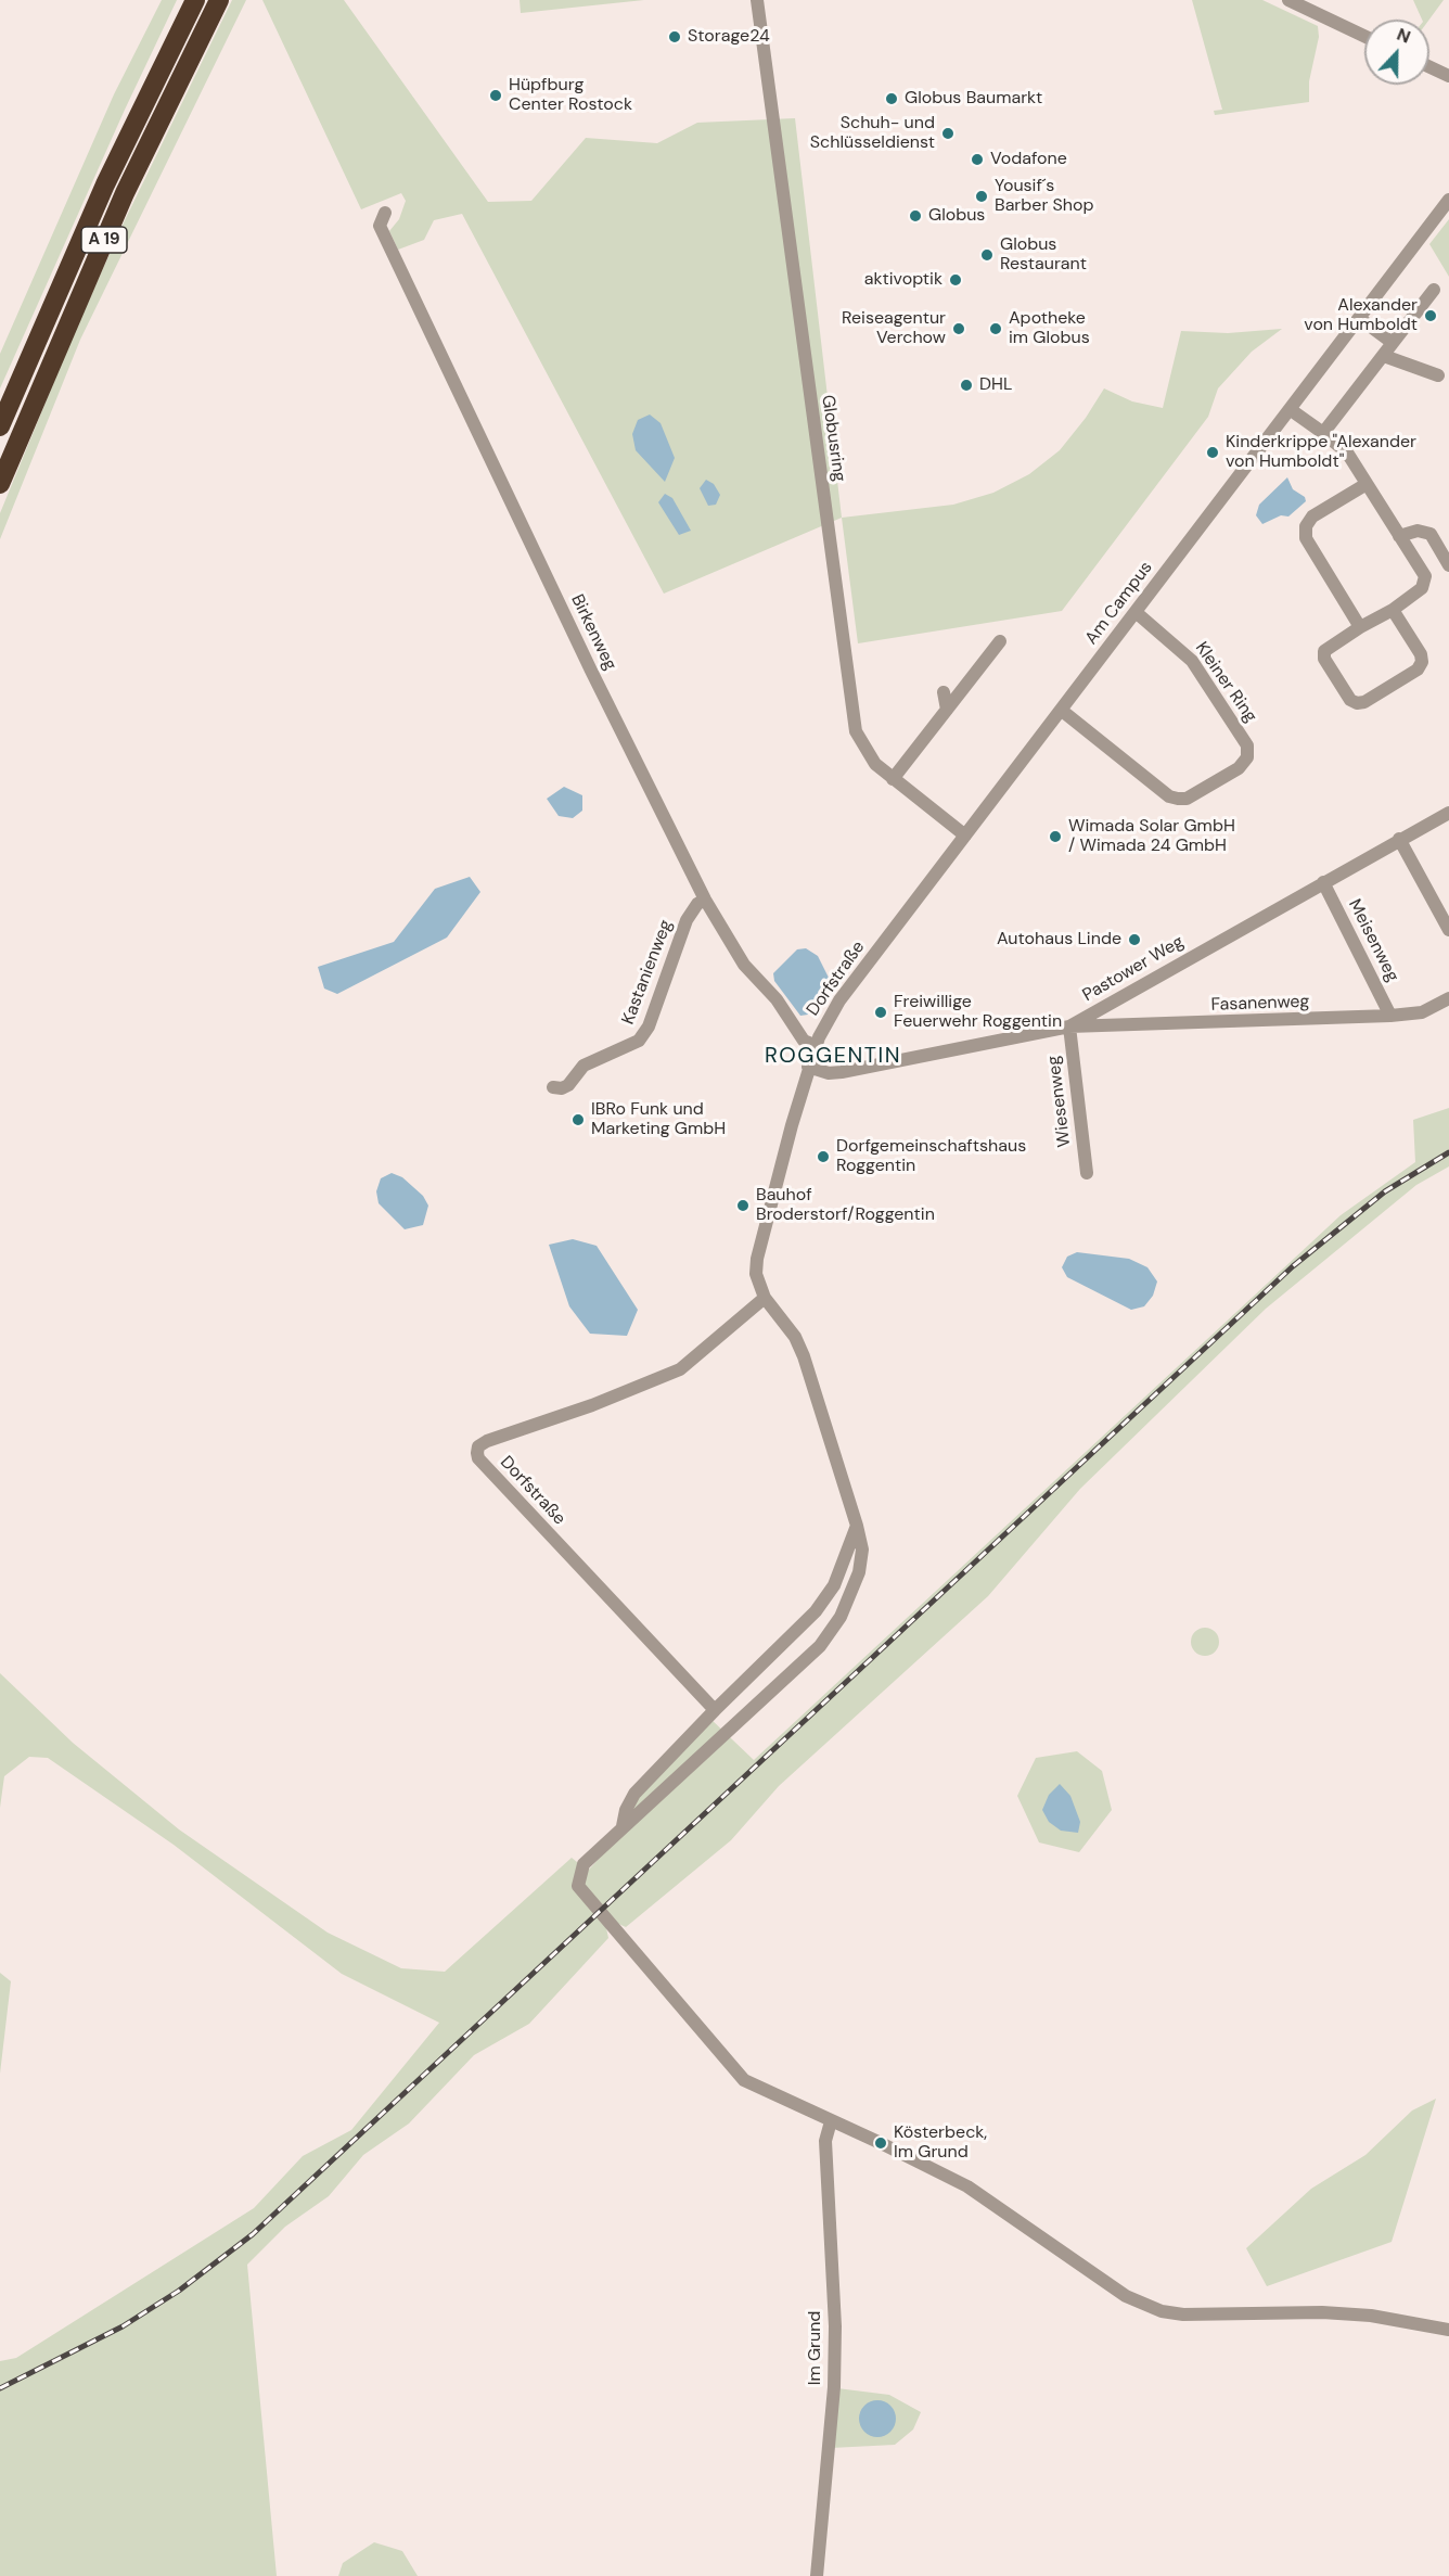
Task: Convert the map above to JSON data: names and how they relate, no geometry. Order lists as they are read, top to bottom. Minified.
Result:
{"streets":{"highway":["A 19"],"street":["Globusring","Am Campus","Birkenweg","Kleiner Ring","Meisenweg","Pastower Weg","Kastanienweg","Dorfstraße","Fasanenweg","Wiesenweg","Im Grund"]},"crossings":[["Globusring","Dorfstraße"],["Am Campus","Kleiner Ring"],["Am Campus","Dorfstraße"],["Birkenweg","Kastanienweg"],["Birkenweg","Dorfstraße"],["Meisenweg","Pastower Weg"],["Meisenweg","Fasanenweg"],["Pastower Weg","Dorfstraße"],["Pastower Weg","Fasanenweg"],["Pastower Weg","Wiesenweg"],["Dorfstraße","Im Grund"],["Fasanenweg","Wiesenweg"]],"districts":["ROGGENTIN"],"places":["Storage24","Hüpfburg Center Rostock","Globus Baumarkt","Schuh- und Schlüsseldienst","Vodafone","Yousif´s Barber Shop","Globus","Globus Restaurant","aktivoptik","Alexander von Humboldt","Reiseagentur Verchow","Apotheke im Globus","DHL","Kinderkrippe \"Alexander von Humboldt\"","Wimada Solar GmbH / Wimada 24 GmbH","Autohaus Linde","Freiwillige Feuerwehr Roggentin","IBRo Funk und Marketing GmbH","Dorfgemeinschaftshaus Roggentin","Bauhof Broderstorf/Roggentin","Kösterbeck, Im Grund"],"north":"top"}
